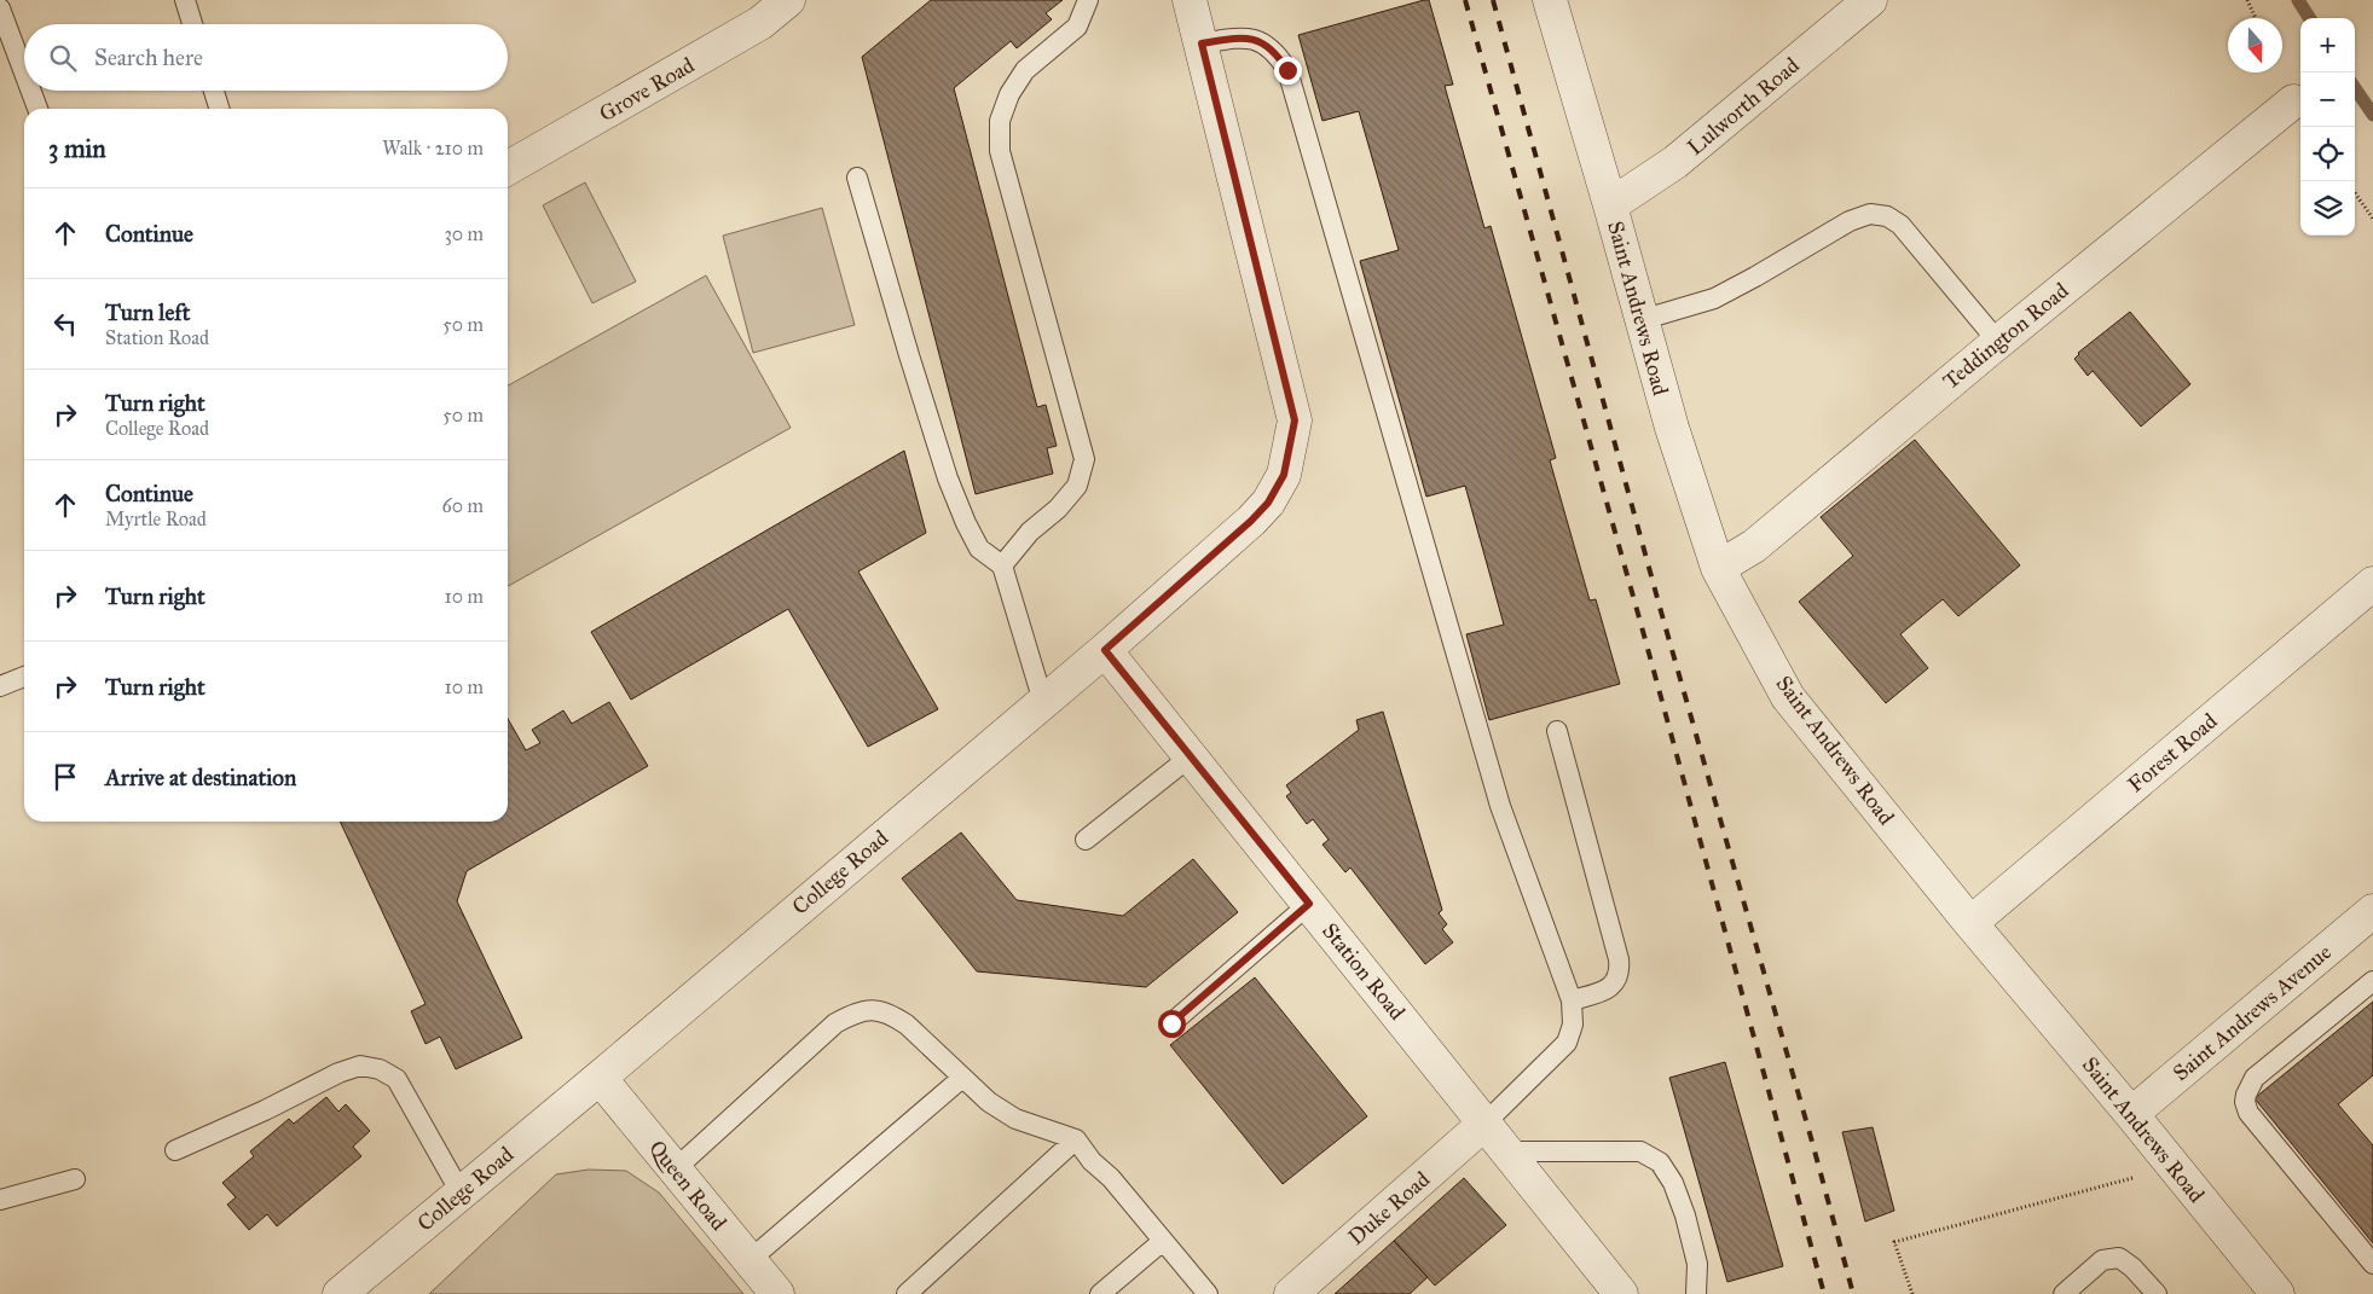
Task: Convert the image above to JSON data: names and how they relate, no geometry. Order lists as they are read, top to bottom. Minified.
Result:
{"streets":{"street":["Grove Road","Lulworth Road","Saint Andrews Road","Teddington Road","Forest Road","College Road","Station Road","Saint Andrews Avenue","Queen Road","Duke Road"]},"crossings":[["Lulworth Road","Saint Andrews Road"],["Saint Andrews Road","Teddington Road"],["Saint Andrews Road","Forest Road"],["Saint Andrews Road","Saint Andrews Avenue"],["College Road","Station Road"],["College Road","Queen Road"],["Station Road","Duke Road"]],"north":"bottom","page":{"map_buttons":["+","−"],"search":"Search here","heading":["3 min","Walk · 210 m"],"list":[["Continue","30 m"],["Turn left","Station Road","50 m"],["Turn right","College Road","50 m"],["Continue","Myrtle Road","60 m"],["Turn right","10 m"],["Turn right","10 m"],"Arrive at destination"]}}
